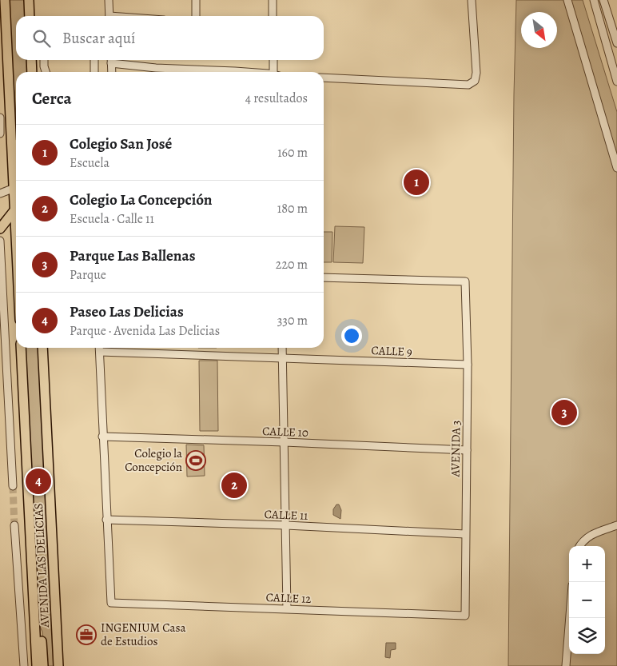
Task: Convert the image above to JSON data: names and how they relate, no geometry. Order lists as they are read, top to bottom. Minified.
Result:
{"streets":{"main road":["AVENIDA LAS DELICIAS"],"street":["CALLE 9","CALLE 10","AVENIDA 3","CALLE 11","CALLE 12"]},"crossings":[["CALLE 9","AVENIDA 3"],["CALLE 10","AVENIDA 3"],["AVENIDA 3","CALLE 11"],["AVENIDA 3","CALLE 12"],["CALLE 11","CALLE 12"]],"places":{"sports":["Colegio la Concepción"],"office":["INGENIUM Casa de Estudios"]},"north":"bottom right","page":{"search":"Buscar aquí","heading":["Cerca","4 resultados"],"list":[{"mark":"1","name":"Colegio San José","note":"Escuela","value":"160 m"},{"mark":"2","name":"Colegio La Concepción","note":"Escuela · Calle 11","value":"180 m"},{"mark":"3","name":"Parque Las Ballenas","note":"Parque","value":"220 m"},{"mark":"4","name":"Paseo Las Delicias","note":"Parque · Avenida Las Delicias","value":"330 m"}],"pins":["1","3","4","2"],"map_buttons":["+","−"]}}
